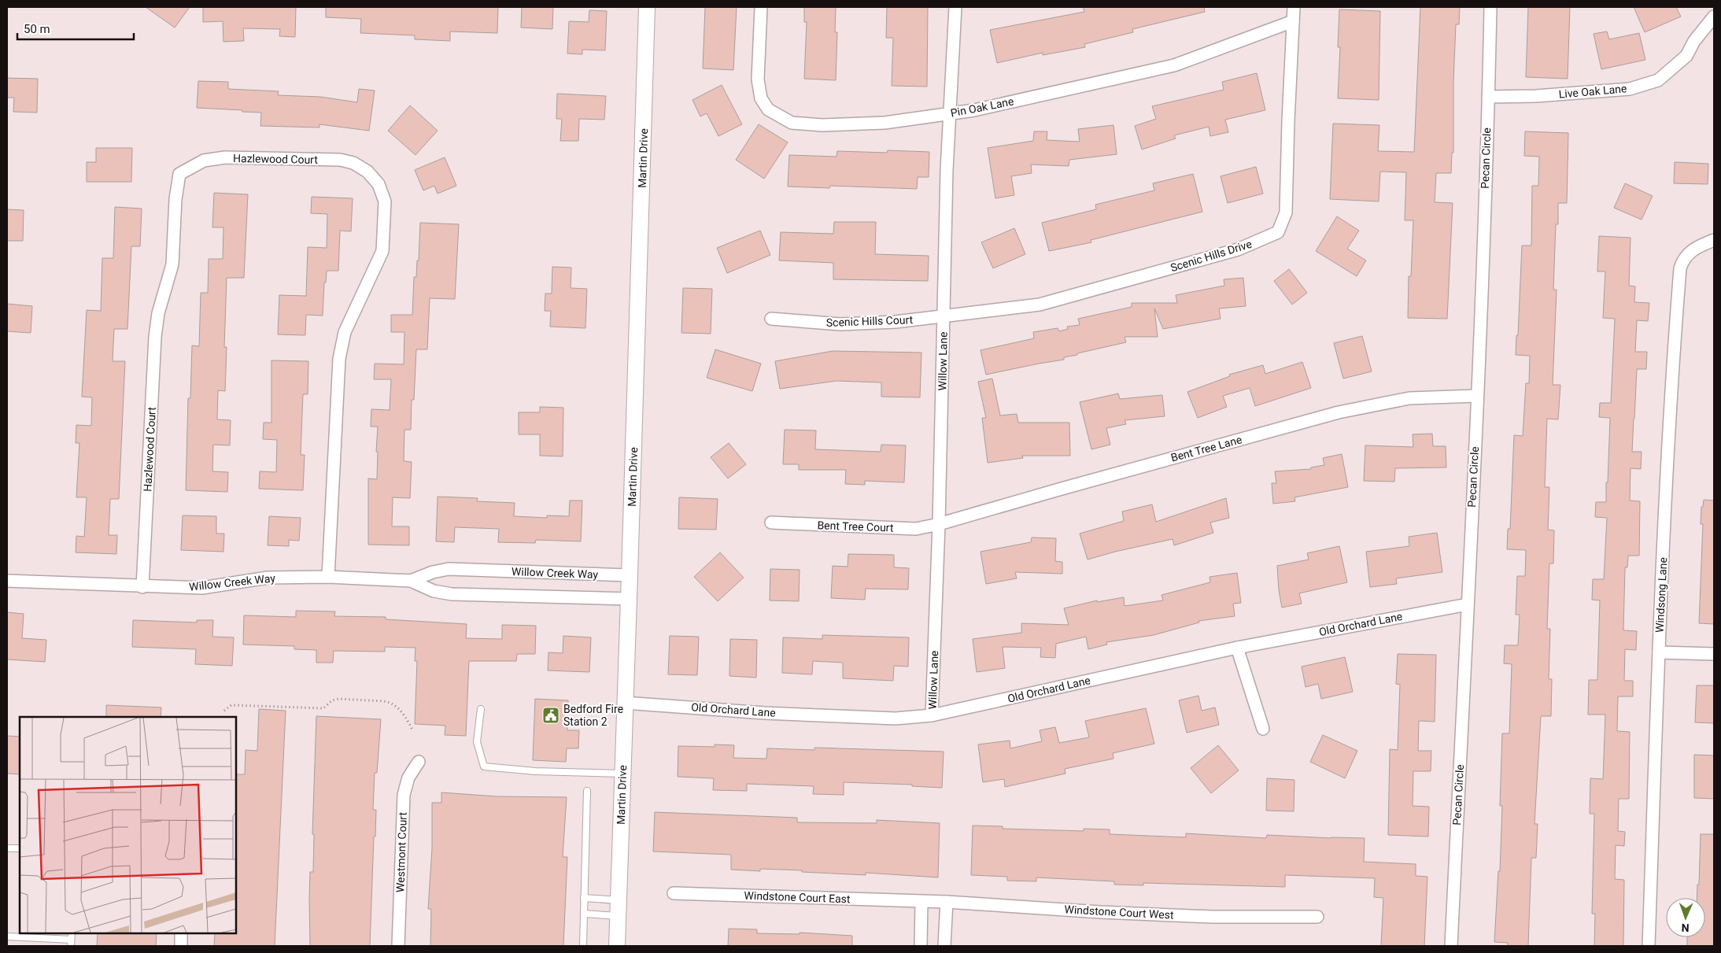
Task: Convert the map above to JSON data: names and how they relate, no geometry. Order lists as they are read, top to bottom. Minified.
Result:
{"streets":{"street":["Live Oak Lane","Pin Oak Lane","Martin Drive","Pecan Circle","Hazlewood Court","Scenic Hills Drive","Scenic Hills Court","Willow Lane","Bent Tree Lane","Bent Tree Court","Willow Creek Way","Windsong Lane","Old Orchard Lane","Westmont Court","Windstone Court East","Windstone Court West"]},"crossings":[["Live Oak Lane","Pecan Circle"],["Pin Oak Lane","Scenic Hills Drive"],["Pin Oak Lane","Willow Lane"],["Martin Drive","Willow Creek Way"],["Martin Drive","Old Orchard Lane"],["Pecan Circle","Bent Tree Lane"],["Pecan Circle","Old Orchard Lane"],["Hazlewood Court","Willow Creek Way"],["Scenic Hills Drive","Scenic Hills Court"],["Scenic Hills Drive","Willow Lane"],["Scenic Hills Court","Willow Lane"],["Willow Lane","Bent Tree Lane"],["Willow Lane","Bent Tree Court"],["Willow Lane","Old Orchard Lane"],["Bent Tree Lane","Bent Tree Court"],["Windstone Court East","Windstone Court West"]],"places":{"public building":["Bedford Fire Station 2"]},"scale_bar":"50 m","north":"bottom"}
